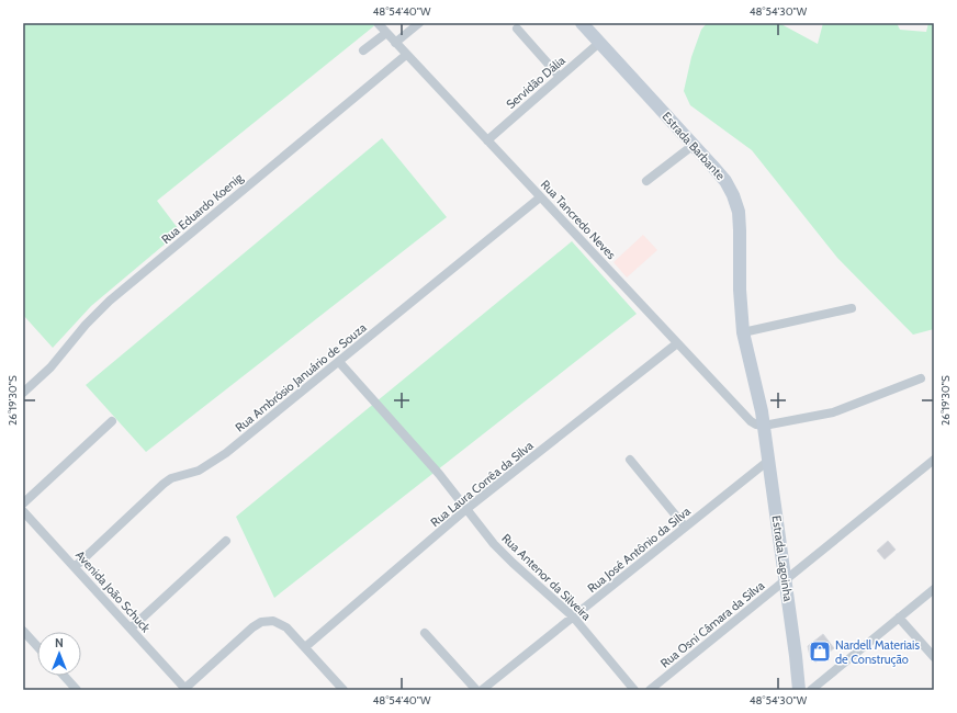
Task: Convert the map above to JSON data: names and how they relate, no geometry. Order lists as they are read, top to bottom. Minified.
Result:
{"streets":{"main road":["Estrada Barbante","Estrada Lagoinha"],"street":["Servidão Dália","Rua Eduardo Koenig","Rua Tancredo Neves","Rua Ambrósio Januário de Souza","Rua Laura Corrêa da Silva","Rua José Antônio da Silva","Rua Antenor da Silveira","Avenida João Schuck","Rua Osni Câmara da Silva"]},"crossings":[["Servidão Dália","Estrada Barbante"],["Servidão Dália","Rua Tancredo Neves"],["Estrada Barbante","Rua Tancredo Neves"],["Estrada Barbante","Estrada Lagoinha"],["Rua Eduardo Koenig","Rua Tancredo Neves"],["Rua Tancredo Neves","Rua Ambrósio Januário de Souza"],["Rua Tancredo Neves","Rua Laura Corrêa da Silva"],["Rua Tancredo Neves","Estrada Lagoinha"],["Rua Ambrósio Januário de Souza","Rua Antenor da Silveira"],["Rua Ambrósio Januário de Souza","Avenida João Schuck"],["Rua Laura Corrêa da Silva","Rua Antenor da Silveira"],["Rua José Antônio da Silva","Estrada Lagoinha"],["Rua José Antônio da Silva","Rua Antenor da Silveira"],["Estrada Lagoinha","Rua Osni Câmara da Silva"]],"places":{"shop":["Nardell Materiais de Construção"]},"north":"top","coordinates":["48°54'40\"W","48°54'30\"W","26°19'30\"S"]}
